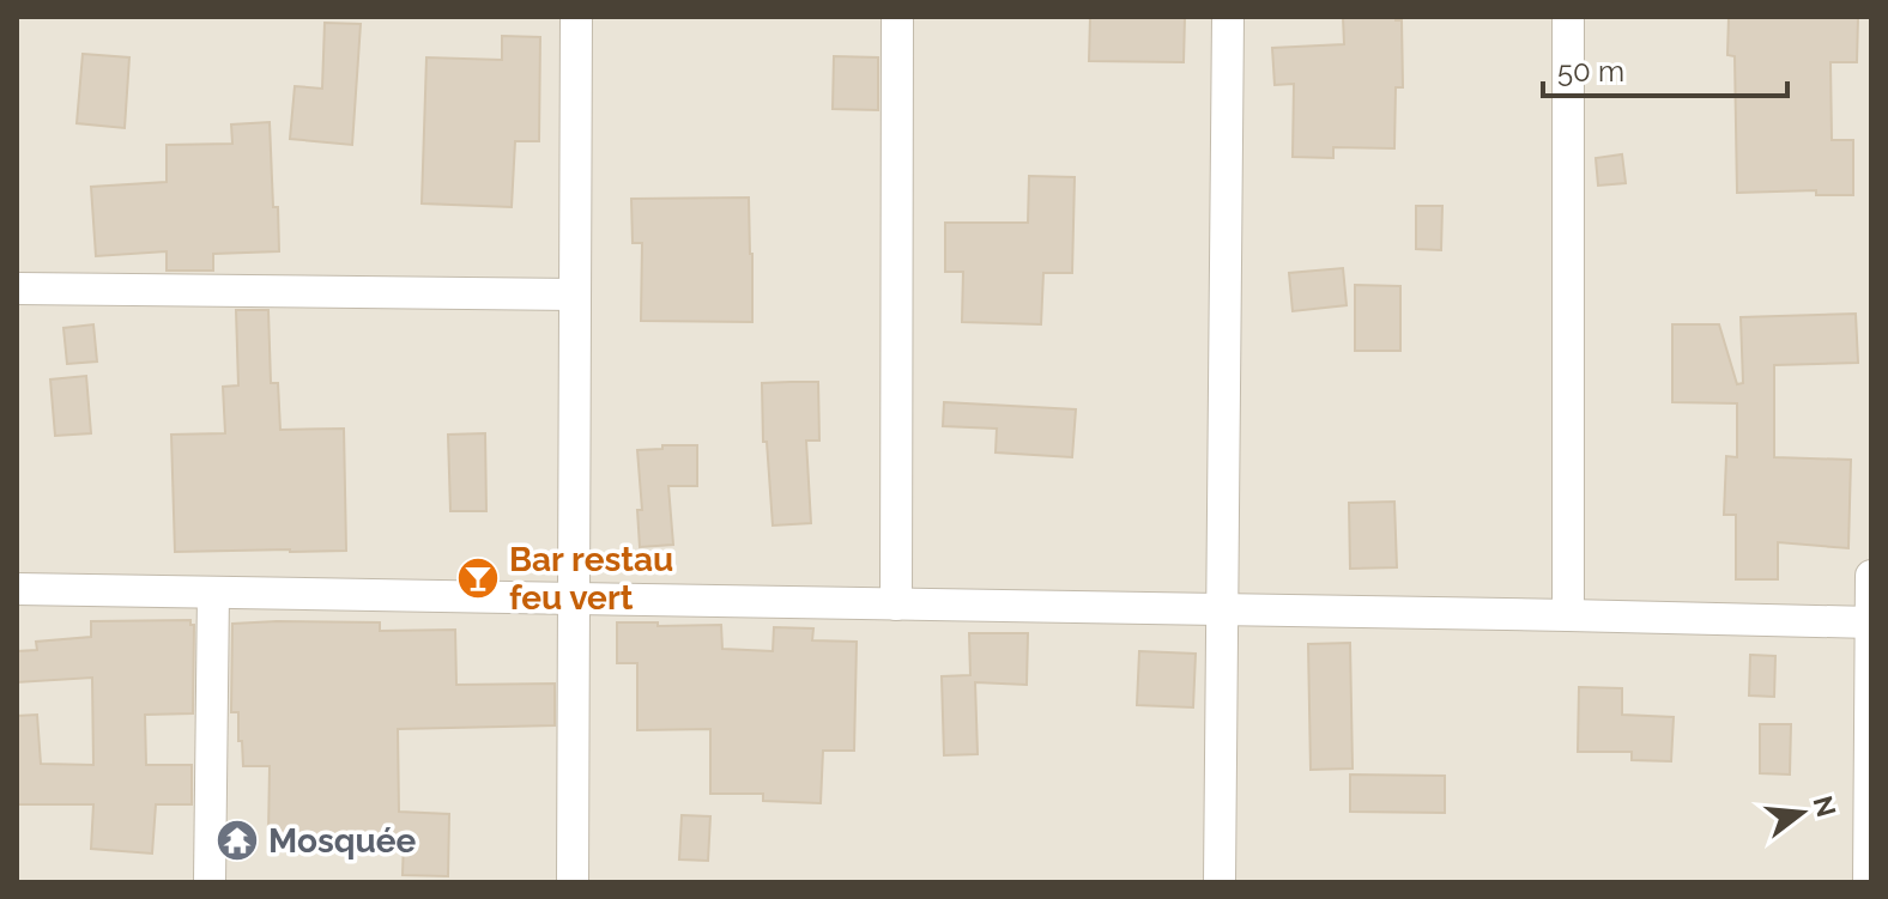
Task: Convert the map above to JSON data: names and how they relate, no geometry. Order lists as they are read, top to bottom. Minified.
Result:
{"places":{"bar":["Bar restau feu vert"],"temple":["Mosquée"]},"scale_bar":"50 m","north":"right"}
